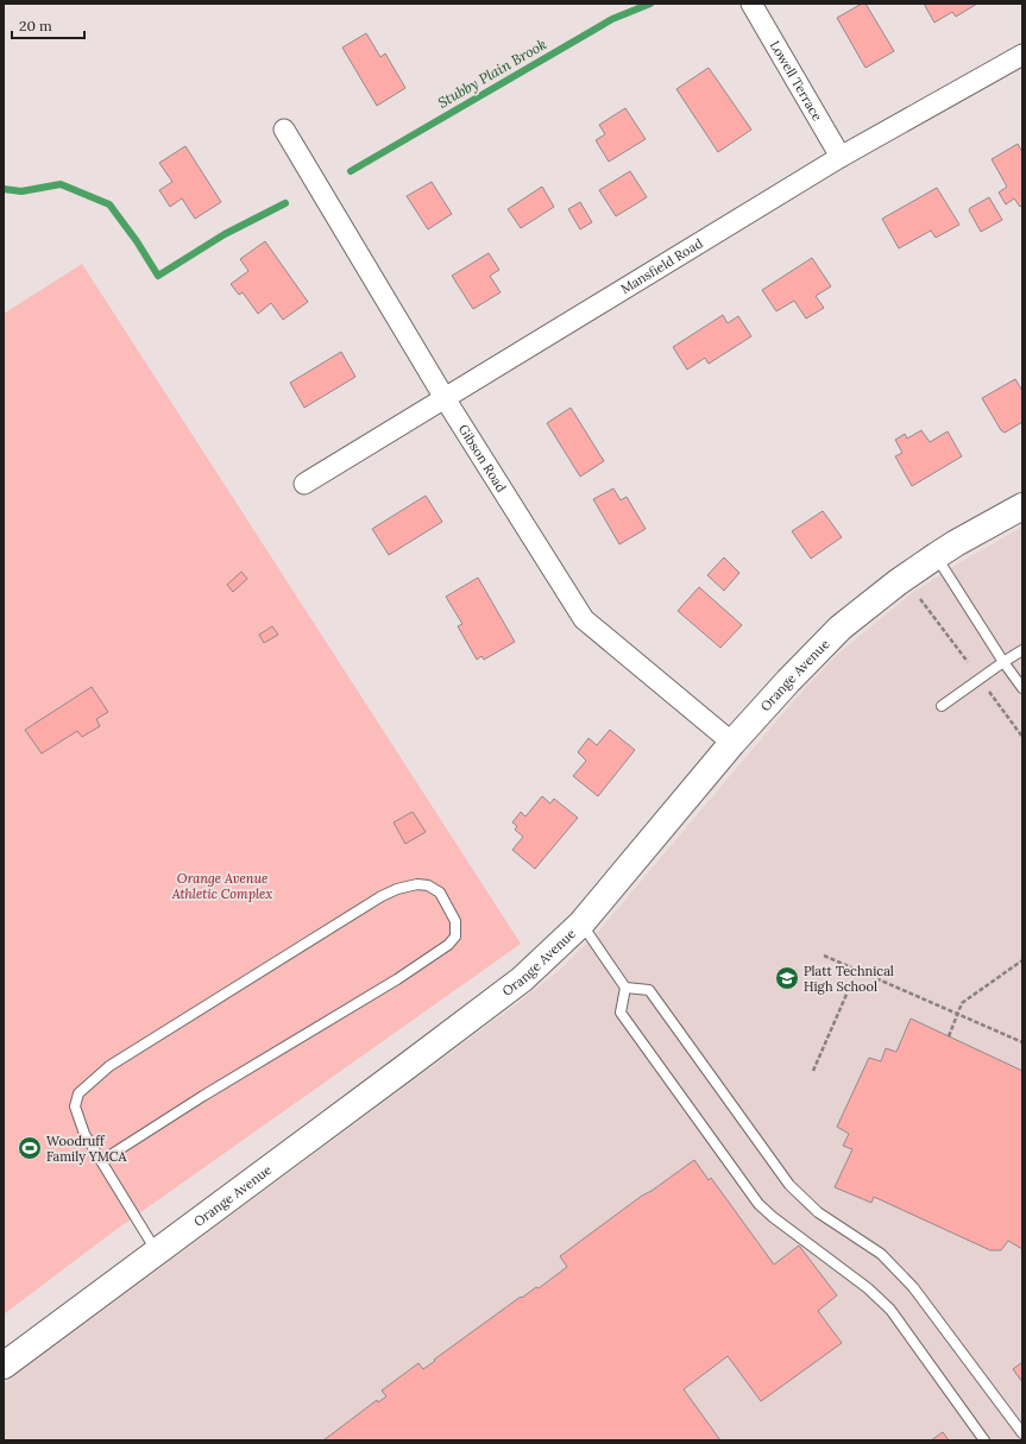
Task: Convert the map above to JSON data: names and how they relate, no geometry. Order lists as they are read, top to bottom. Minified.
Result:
{"streets":{"main road":["Orange Avenue"],"street":["Lowell Terrace","Mansfield Road","Gibson Road"]},"crossings":[["Lowell Terrace","Mansfield Road"],["Mansfield Road","Gibson Road"],["Gibson Road","Orange Avenue"]],"water":["Stubby Plain Brook"],"parks":["Orange Avenue Athletic Complex"],"places":{"school or university":["Platt Technical High School"],"sports":["Woodruff Family YMCA"]},"scale_bar":"20 m"}
